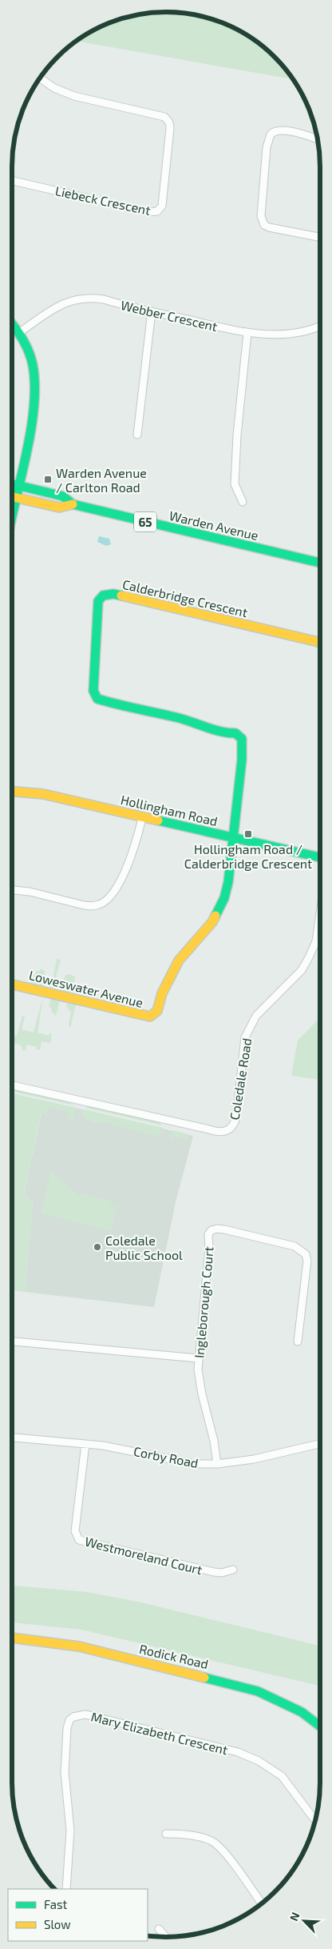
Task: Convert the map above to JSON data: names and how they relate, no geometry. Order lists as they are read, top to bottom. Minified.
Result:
{"streets":{"street":["Liebeck Crescent","Webber Crescent","65","Warden Avenue","Calderbridge Crescent","Hollingham Road","Loweswater Avenue","Coledale Road","Ingleborough Court","Corby Road","Westmoreland Court","Rodick Road","Mary Elizabeth Crescent"]},"crossings":[["Calderbridge Crescent","Hollingham Road"],["Calderbridge Crescent","Loweswater Avenue"],["Hollingham Road","Loweswater Avenue"],["Ingleborough Court","Corby Road"],["Corby Road","Westmoreland Court"]],"places":{"transit":["Warden Avenue / Carlton Road","Hollingham Road / Calderbridge Crescent"],"other":["Coledale Public School"]},"legend":["Fast","Slow"],"north":"top left"}
